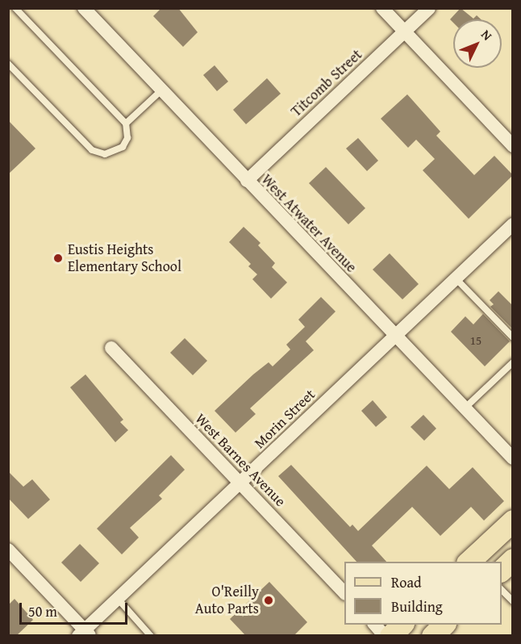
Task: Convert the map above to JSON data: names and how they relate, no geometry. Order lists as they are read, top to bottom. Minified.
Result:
{"streets":{"street":["Titcomb Street","West Atwater Avenue","Morin Street","West Barnes Avenue"]},"crossings":[["Titcomb Street","West Atwater Avenue"],["West Atwater Avenue","Morin Street"],["Morin Street","West Barnes Avenue"]],"places":["Eustis Heights Elementary School","O'Reilly Auto Parts"],"house_numbers":["15"],"legend":["Road","Building"],"scale_bar":"50 m","north":"top right"}
